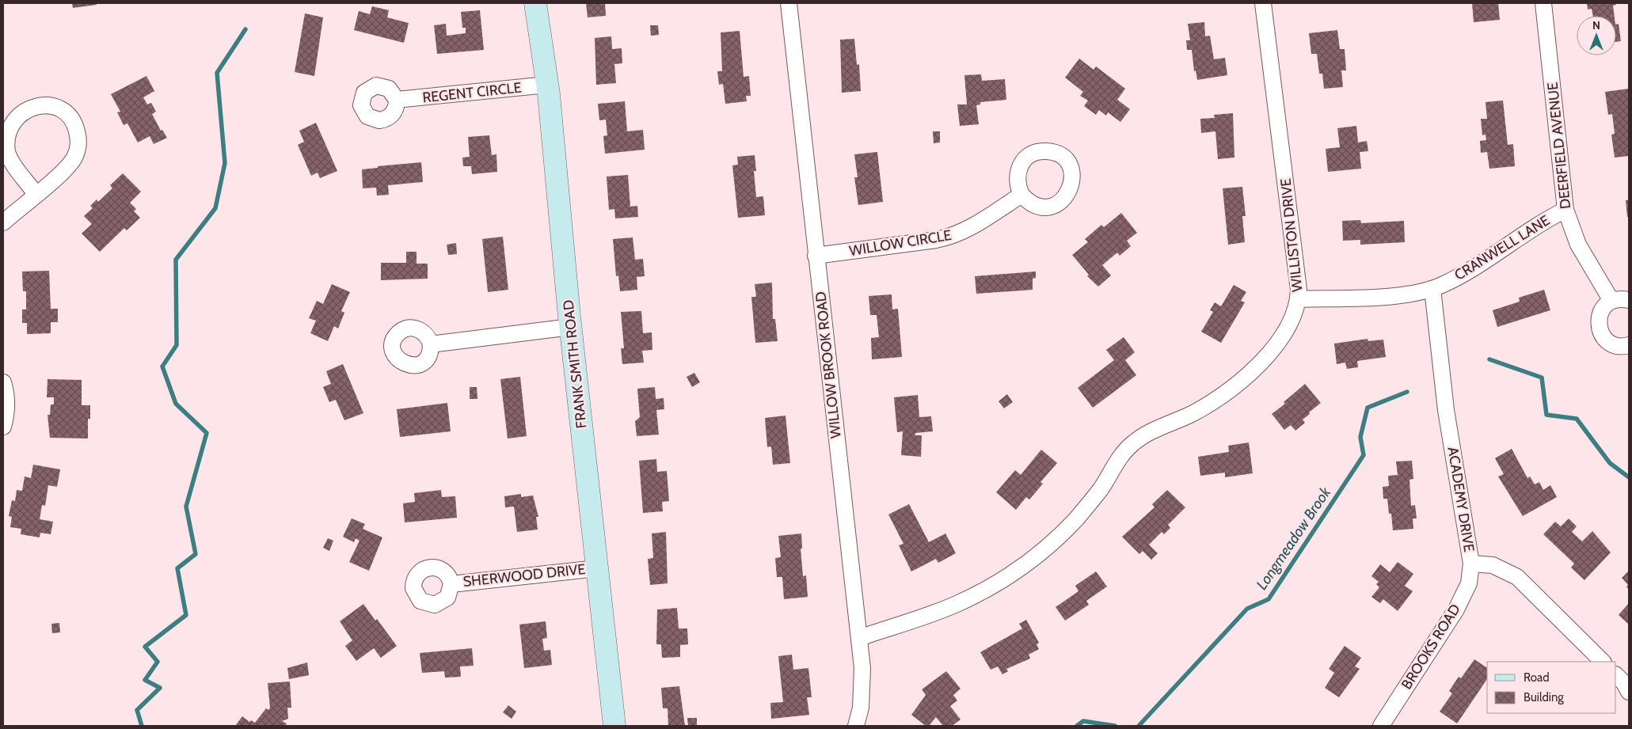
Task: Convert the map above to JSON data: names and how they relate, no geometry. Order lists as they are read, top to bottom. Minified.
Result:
{"streets":{"street":["REGENT CIRCLE","DEERFIELD AVENUE","WILLISTON DRIVE","WILLOW CIRCLE","CRANWELL LANE","FRANK SMITH ROAD","WILLOW BROOK ROAD","ACADEMY DRIVE","SHERWOOD DRIVE","BROOKS ROAD"]},"crossings":[["REGENT CIRCLE","FRANK SMITH ROAD"],["DEERFIELD AVENUE","CRANWELL LANE"],["WILLISTON DRIVE","CRANWELL LANE"],["WILLISTON DRIVE","WILLOW BROOK ROAD"],["WILLOW CIRCLE","WILLOW BROOK ROAD"],["CRANWELL LANE","ACADEMY DRIVE"],["FRANK SMITH ROAD","SHERWOOD DRIVE"],["ACADEMY DRIVE","BROOKS ROAD"]],"water":["Longmeadow Brook"],"legend":["Road","Building"],"north":"top"}
